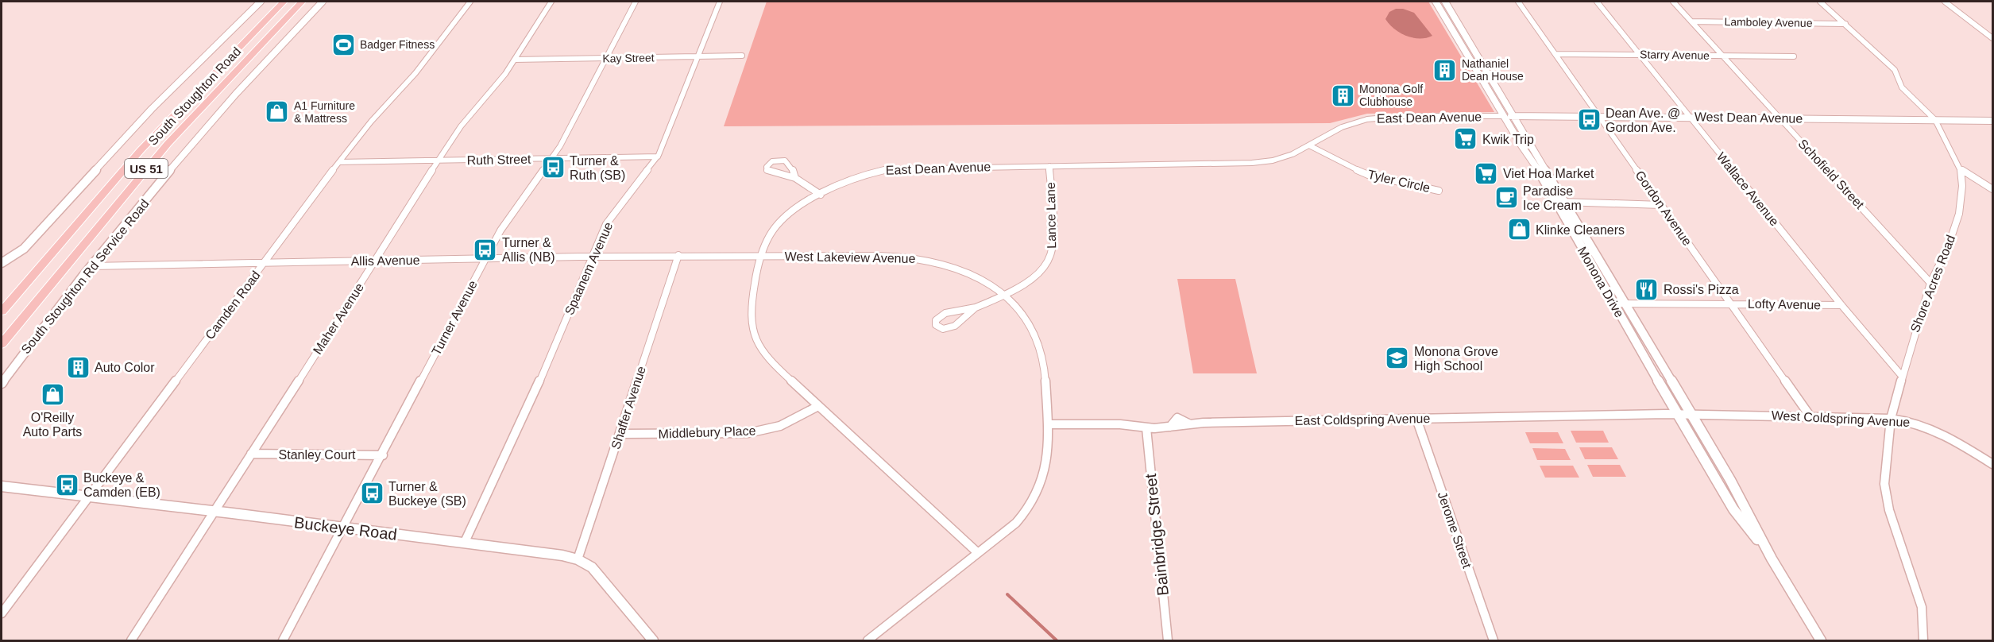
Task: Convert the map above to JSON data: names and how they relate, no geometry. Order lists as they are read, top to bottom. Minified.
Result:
{"streets":{"main road":["South Stoughton Road","US 51"],"street":["Lamboley Avenue","Starry Avenue","Kay Street","East Dean Avenue","West Dean Avenue","Ruth Street","Schofield Street","Tyler Circle","Wallace Avenue","Gordon Avenue","Lance Lane","West Lakeview Avenue","Allis Avenue","Spaanem Avenue","South Stoughton Rd Service Road","Monona Drive","Shore Acres Road","Lofty Avenue","Camden Road","Turner Avenue","Maher Avenue","Shaffer Avenue","West Coldspring Avenue","East Coldspring Avenue","Middlebury Place","Stanley Court","Buckeye Road","Jerome Street","Bainbridge Street"]},"crossings":[["Lamboley Avenue","Schofield Street"],["Lamboley Avenue","Shore Acres Road"],["Starry Avenue","Schofield Street"],["Starry Avenue","Wallace Avenue"],["Starry Avenue","Gordon Avenue"],["Kay Street","Spaanem Avenue"],["Kay Street","Turner Avenue"],["Kay Street","Maher Avenue"],["East Dean Avenue","West Dean Avenue"],["East Dean Avenue","Tyler Circle"],["East Dean Avenue","Lance Lane"],["East Dean Avenue","West Lakeview Avenue"],["East Dean Avenue","Monona Drive"],["East Dean Avenue","Middlebury Place"],["West Dean Avenue","Schofield Street"],["West Dean Avenue","Wallace Avenue"],["West Dean Avenue","Gordon Avenue"],["West Dean Avenue","Monona Drive"],["West Dean Avenue","Shore Acres Road"],["Ruth Street","Spaanem Avenue"],["Ruth Street","Camden Road"],["Ruth Street","Turner Avenue"],["Ruth Street","Maher Avenue"],["Schofield Street","Shore Acres Road"],["Wallace Avenue","Shore Acres Road"],["Wallace Avenue","Lofty Avenue"],["Gordon Avenue","Lofty Avenue"],["Gordon Avenue","West Coldspring Avenue"],["Lance Lane","West Lakeview Avenue"],["West Lakeview Avenue","Allis Avenue"],["West Lakeview Avenue","Shaffer Avenue"],["Allis Avenue","Spaanem Avenue"],["Allis Avenue","South Stoughton Rd Service Road"],["Allis Avenue","Camden Road"],["Allis Avenue","Turner Avenue"],["Allis Avenue","Maher Avenue"],["Allis Avenue","Shaffer Avenue"],["Spaanem Avenue","Buckeye Road"],["Monona Drive","Lofty Avenue"],["Monona Drive","West Coldspring Avenue"],["Monona Drive","East Coldspring Avenue"],["Shore Acres Road","West Coldspring Avenue"],["Camden Road","Buckeye Road"],["Turner Avenue","Stanley Court"],["Turner Avenue","Buckeye Road"],["Maher Avenue","Stanley Court"],["Maher Avenue","Buckeye Road"],["Shaffer Avenue","Middlebury Place"],["Shaffer Avenue","Buckeye Road"],["West Coldspring Avenue","East Coldspring Avenue"],["East Coldspring Avenue","Jerome Street"],["East Coldspring Avenue","Bainbridge Street"]],"places":{"sports":["Badger Fitness"],"building":["Nathaniel Dean House","Monona Golf Clubhouse","Auto Color"],"shop":["A1 Furniture & Mattress","Klinke Cleaners","O'Reilly Auto Parts"],"bus stop":["Dean Ave. @ Gordon Ave.","Turner & Ruth (SB)","Turner & Allis (NB)","Buckeye & Camden (EB)","Turner & Buckeye (SB)"],"supermarket":["Kwik Trip","Viet Hoa Market"],"cafe":["Paradise Ice Cream"],"restaurant":["Rossi's Pizza"],"school or university":["Monona Grove High School"]}}
